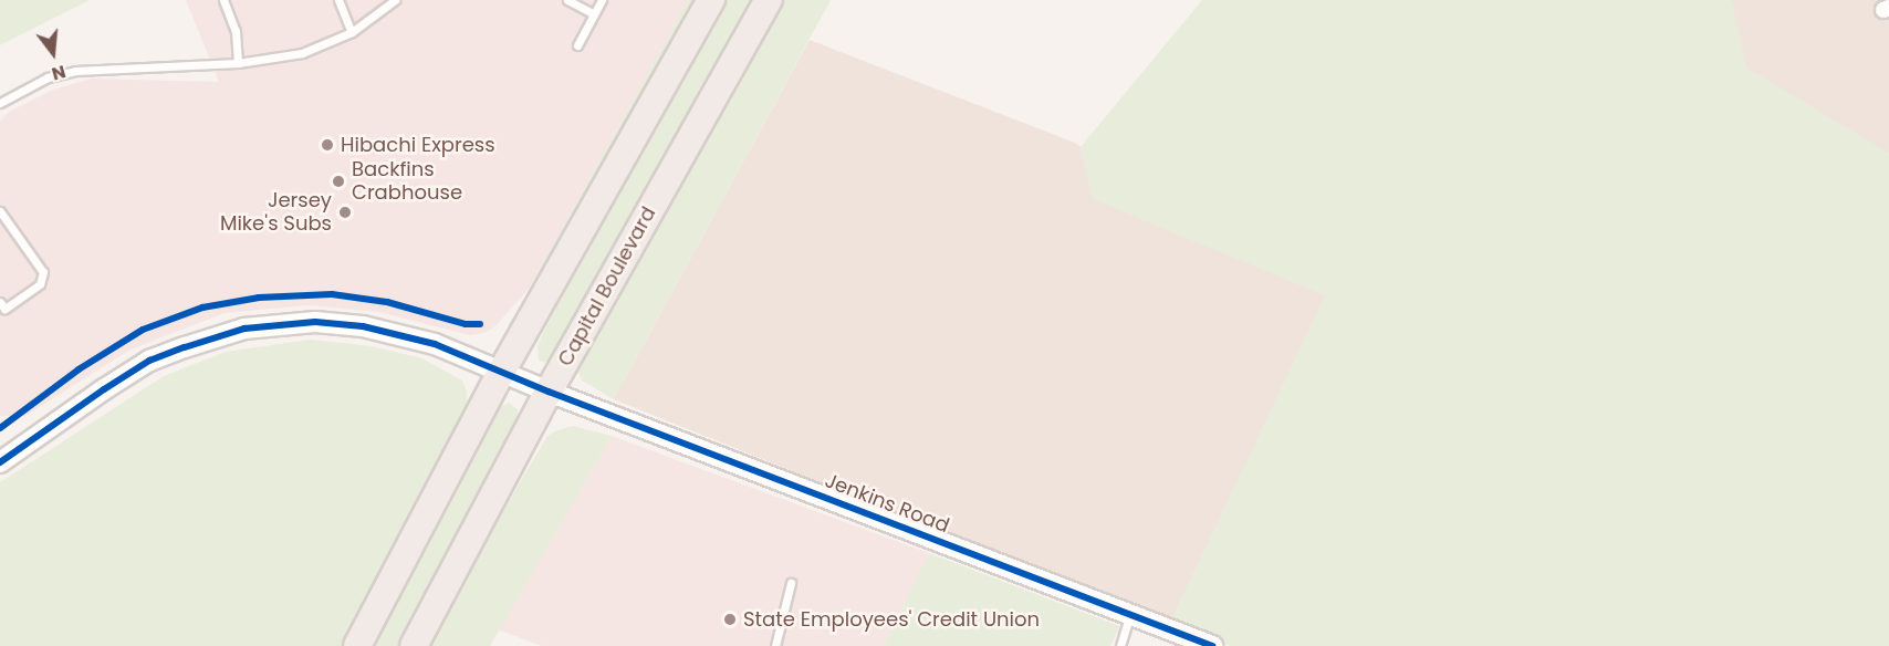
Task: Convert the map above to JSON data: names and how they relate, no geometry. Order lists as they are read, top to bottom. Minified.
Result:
{"streets":{"highway":["Capital Boulevard"],"street":["Jenkins Road"]},"crossings":[["Capital Boulevard","Jenkins Road"]],"places":["Hibachi Express","Backfins Crabhouse","Jersey Mike's Subs","State Employees' Credit Union"],"north":"bottom"}
